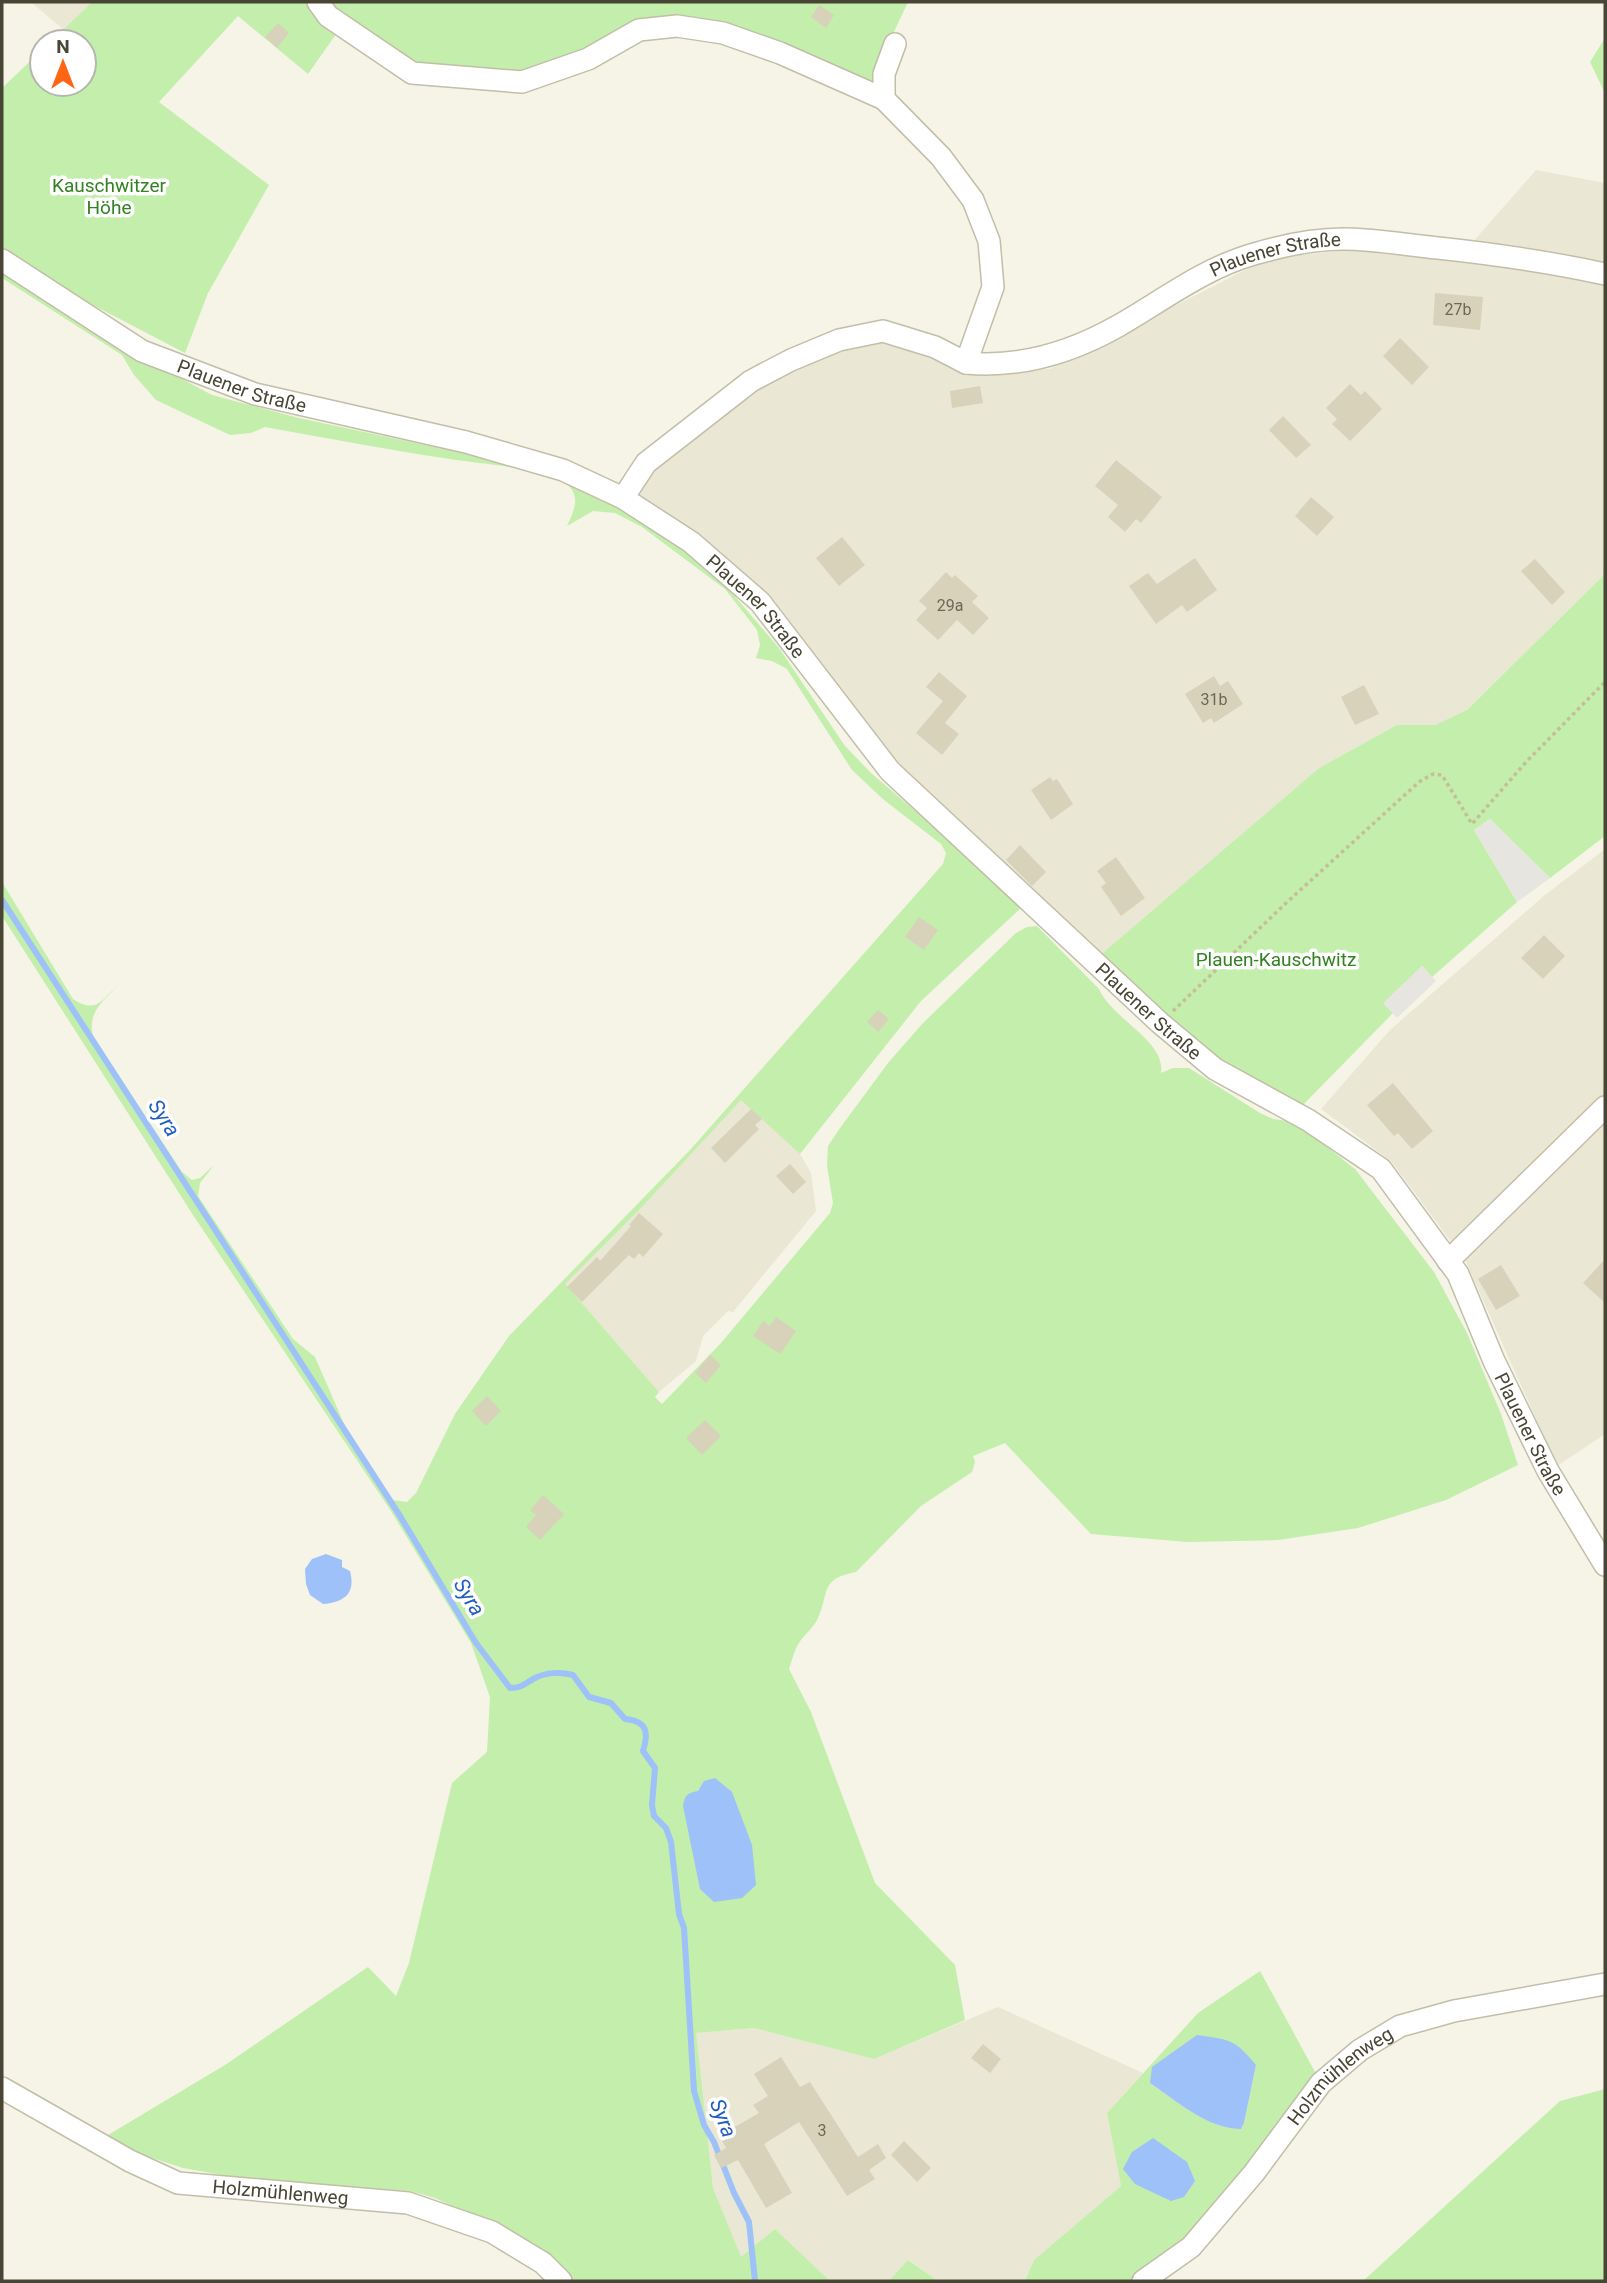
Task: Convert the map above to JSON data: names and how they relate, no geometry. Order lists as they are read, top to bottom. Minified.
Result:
{"streets":{"street":["Plauener Straße","Holzmühlenweg"]},"water":["Syra"],"parks":["Kauschwitzer Höhe","Plauen-Kauschwitz"],"house_numbers":["27b","29a","31b","3"],"north":"top"}
